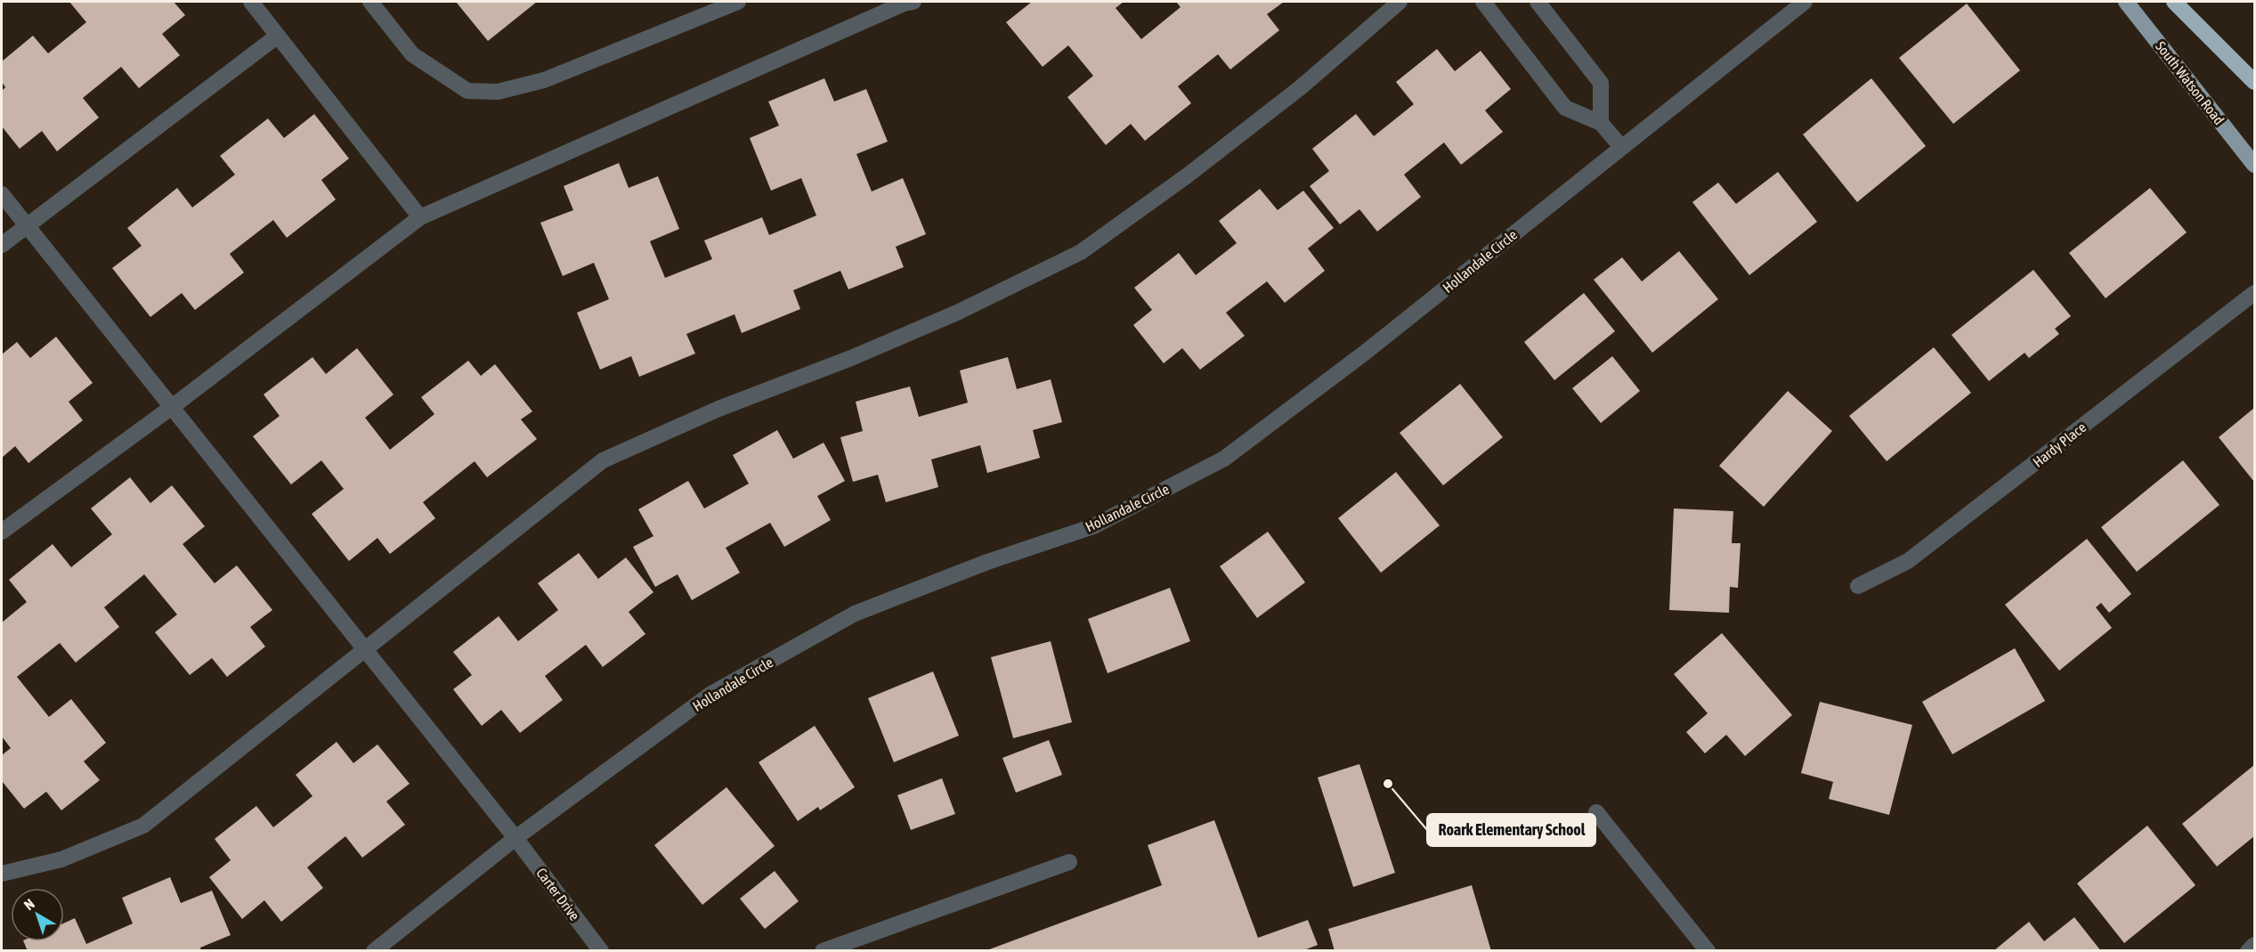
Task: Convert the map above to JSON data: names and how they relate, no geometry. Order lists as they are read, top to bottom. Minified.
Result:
{"streets":{"main road":["South Watson Road"],"street":["Hollandale Circle","Hardy Place","Carter Drive"]},"crossings":[["Hollandale Circle","Carter Drive"]],"places":["Roark Elementary School"],"north":"top left"}
